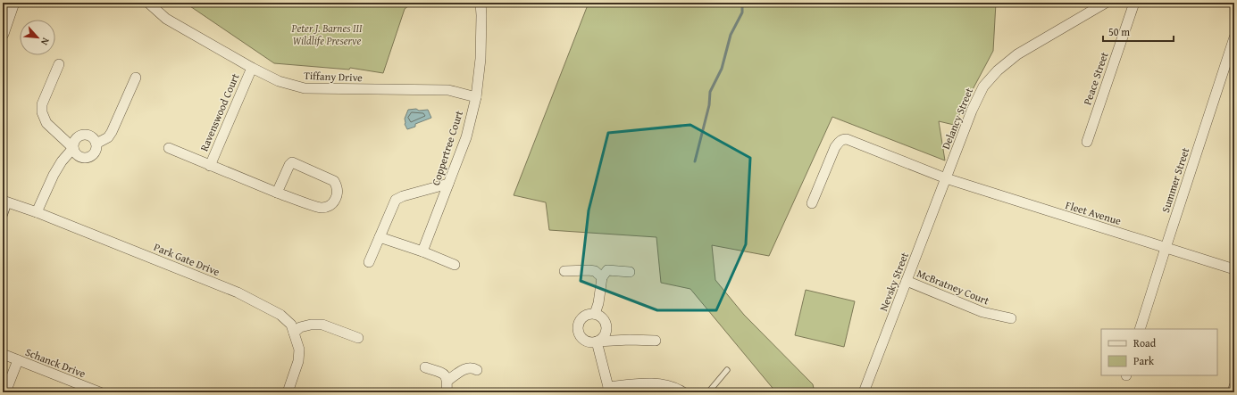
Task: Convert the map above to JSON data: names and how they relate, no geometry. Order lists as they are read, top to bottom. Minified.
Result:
{"streets":{"street":["Tiffany Drive","Peace Street","Ravenswood Court","Delancy Street","Coppertree Court","Summer Street","Fleet Avenue","Park Gate Drive","Nevsky Street","McBratney Court","Schanck Drive"]},"crossings":[["Tiffany Drive","Ravenswood Court"],["Tiffany Drive","Coppertree Court"],["Delancy Street","Fleet Avenue"],["Delancy Street","Nevsky Street"],["Summer Street","Fleet Avenue"],["Fleet Avenue","Nevsky Street"],["Nevsky Street","McBratney Court"]],"parks":["Peter J. Barnes III Wildlife Preserve"],"legend":["Road","Park"],"scale_bar":"50 m","north":"bottom right"}
